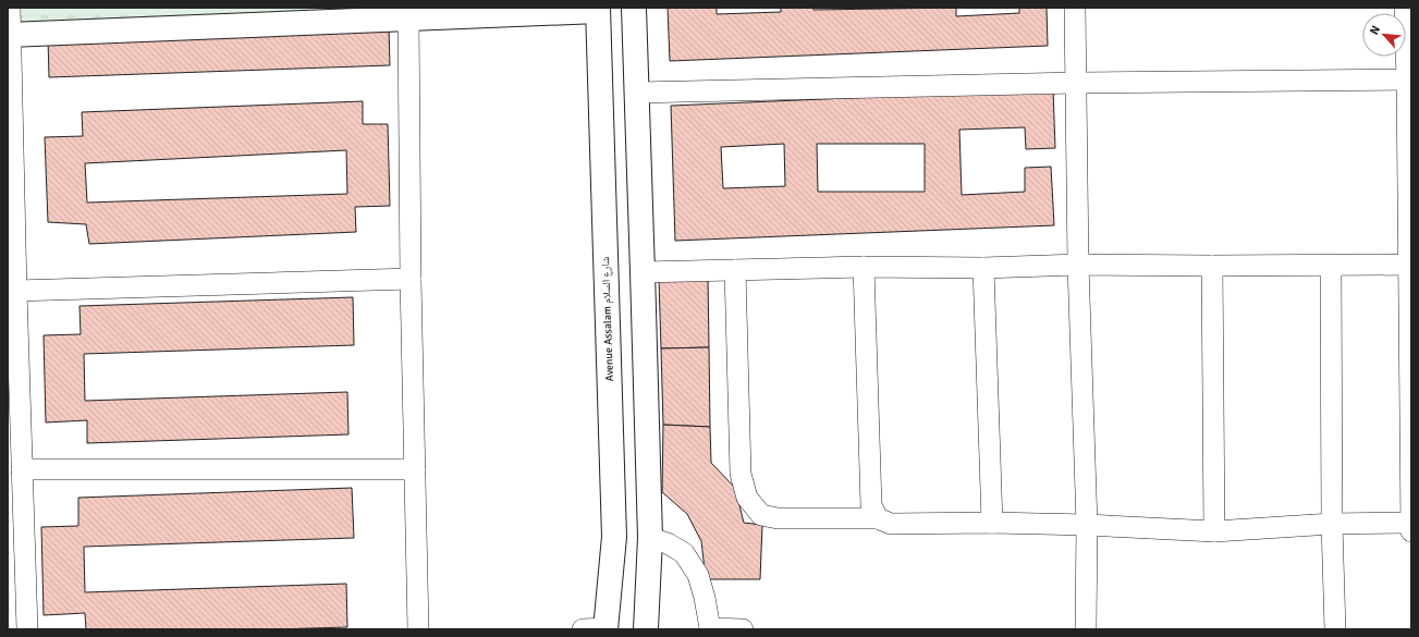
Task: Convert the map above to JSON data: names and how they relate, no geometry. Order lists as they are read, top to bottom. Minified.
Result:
{"streets":{"street":["Avenue Assalam شارع السلام"]},"north":"top left"}
